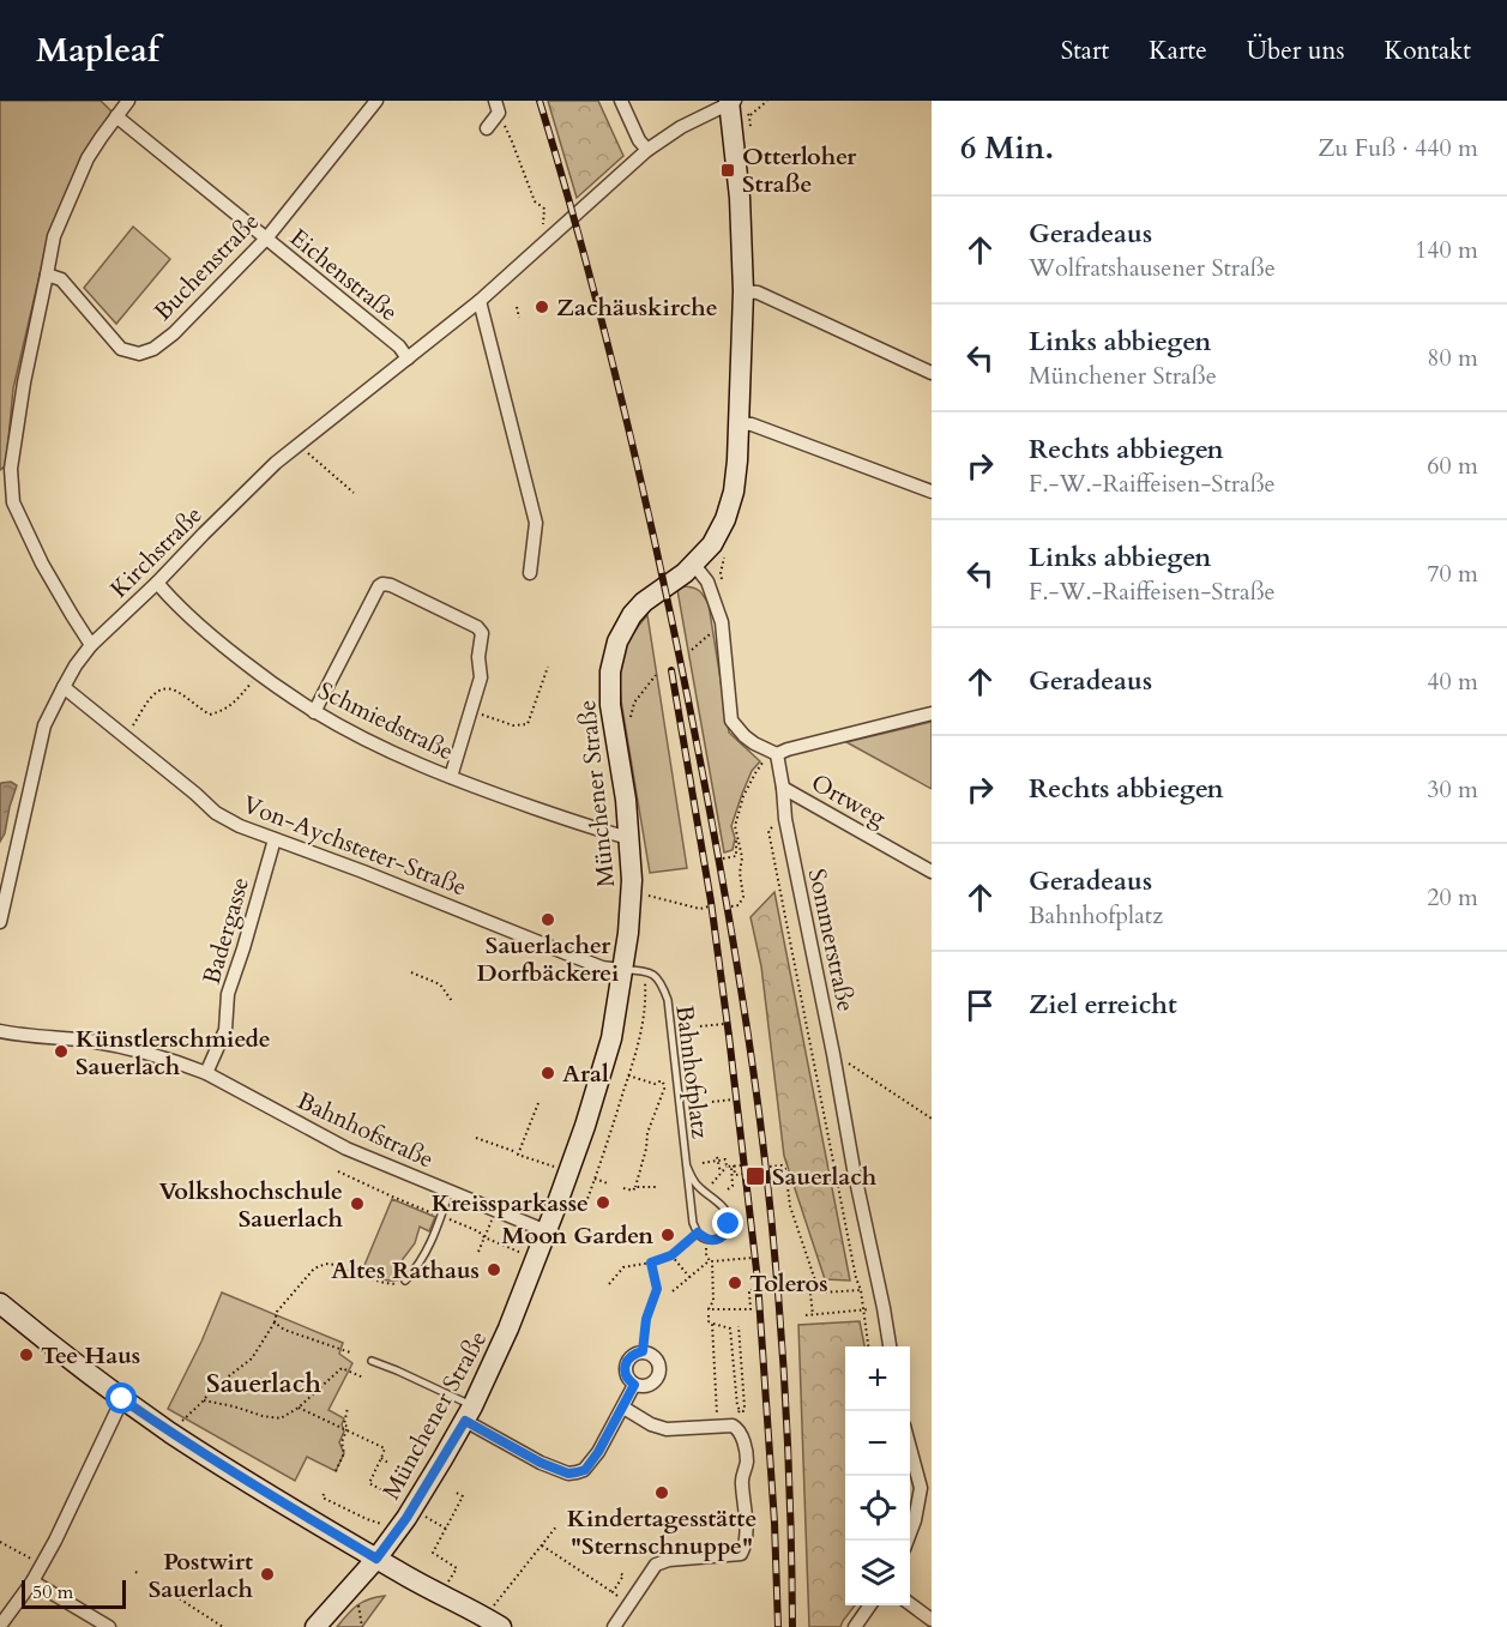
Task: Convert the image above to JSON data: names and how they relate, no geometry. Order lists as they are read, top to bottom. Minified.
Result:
{"streets":{"main road":["Münchener Straße"],"street":["Buchenstraße","Eichenstraße","Kirchstraße","Schmiedstraße","Ortweg","Von-Aychsteter-Straße","Badergasse","Sommerstraße","Bahnhofstraße"],"lane":["Bahnhofplatz"]},"crossings":[["Buchenstraße","Eichenstraße"],["Eichenstraße","Kirchstraße"],["Kirchstraße","Schmiedstraße"],["Kirchstraße","Münchener Straße"],["Kirchstraße","Von-Aychsteter-Straße"],["Schmiedstraße","Münchener Straße"],["Münchener Straße","Von-Aychsteter-Straße"],["Münchener Straße","Bahnhofplatz"],["Münchener Straße","Bahnhofstraße"],["Ortweg","Sommerstraße"],["Von-Aychsteter-Straße","Badergasse"],["Von-Aychsteter-Straße","Bahnhofplatz"],["Badergasse","Bahnhofstraße"]],"districts":["Sauerlach"],"places":{"transit":["Otterloher Straße","Sauerlach"],"other":["Zachäuskirche","Sauerlacher Dorfbäckerei","Künstlerschmiede Sauerlach","Aral","Kreissparkasse","Volkshochschule Sauerlach","Moon Garden","Altes Rathaus","Toleros","Tee Haus","Kindertagesstätte \"Sternschnuppe\"","Postwirt Sauerlach"]},"scale_bar":"50 m","page":{"header":"Mapleaf","nav":["Start","Karte","Über uns","Kontakt"],"heading":["6 Min.","Zu Fuß · 440 m"],"list":[["Geradeaus","Wolfratshausener Straße","140 m"],["Links abbiegen","Münchener Straße","80 m"],["Rechts abbiegen","F.-W.-Raiffeisen-Straße","60 m"],["Links abbiegen","F.-W.-Raiffeisen-Straße","70 m"],["Geradeaus","40 m"],["Rechts abbiegen","30 m"],["Geradeaus","Bahnhofplatz","20 m"],"Ziel erreicht"],"map_buttons":["+","−"],"scale":"50 m"}}
